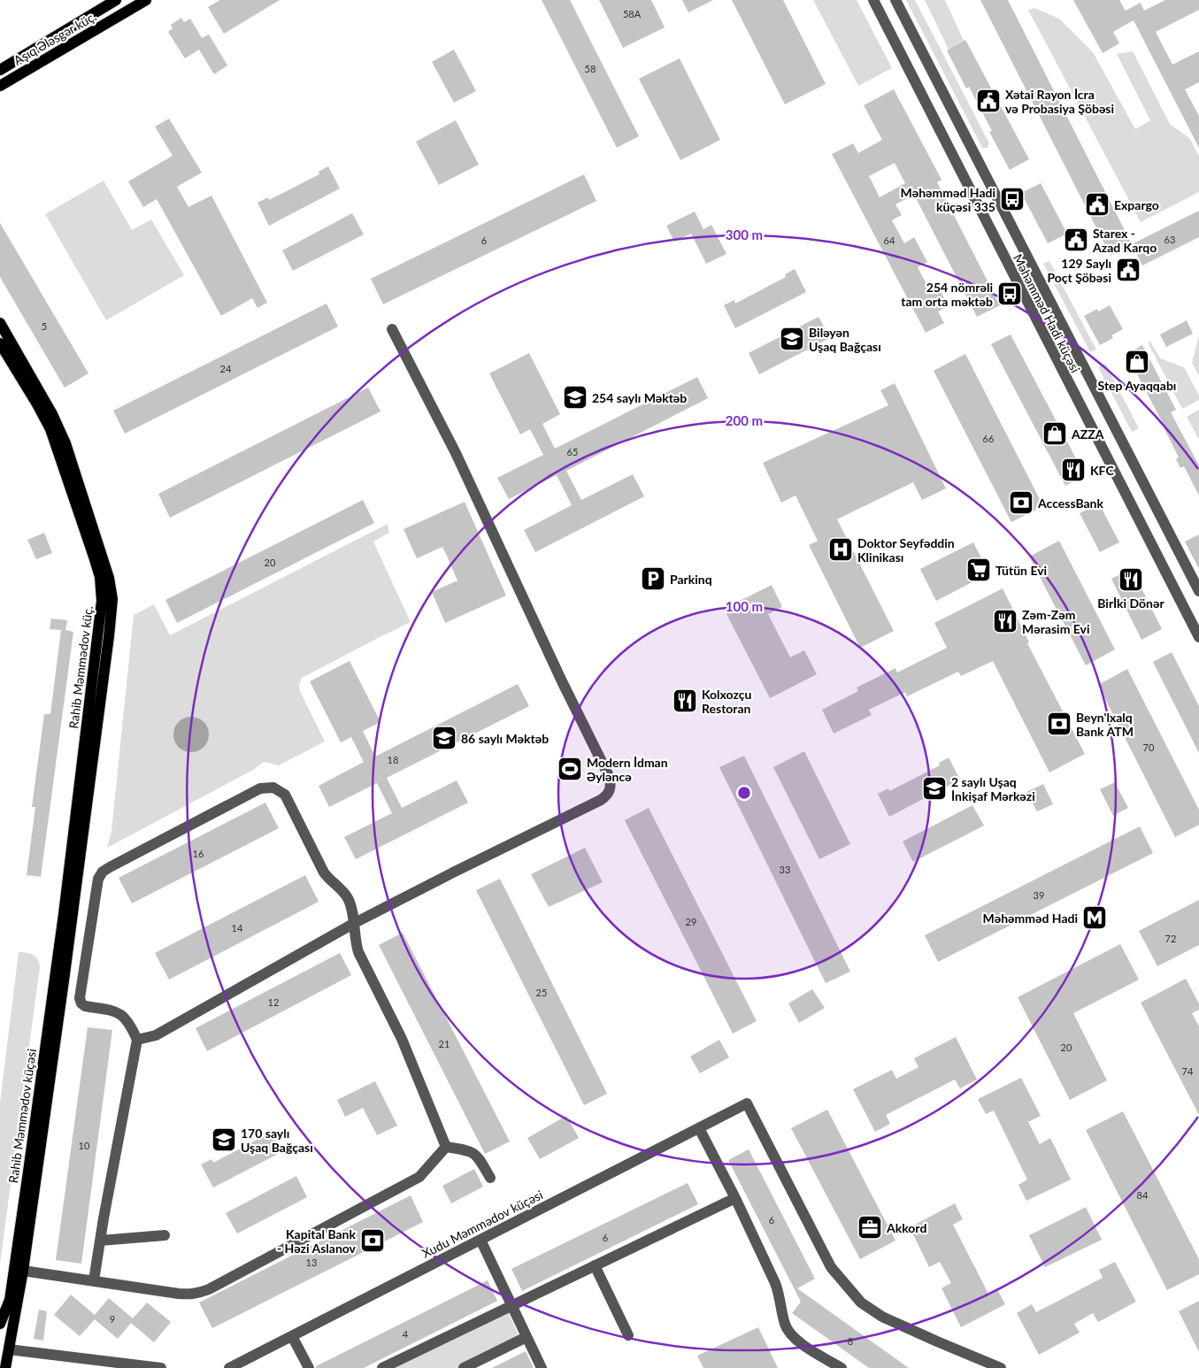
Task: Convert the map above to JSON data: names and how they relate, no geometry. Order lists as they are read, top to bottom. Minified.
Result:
{"streets":{"main road":["Aşıq Ələsgər küç.","Rahib Məmmədov küç.","Rahib Məmmədov küçəsi"],"street":["Məhəmməd Hadi küçəsi","Xudu Məmmədov küçəsi"]},"crossings":[["Rahib Məmmədov küç.","Rahib Məmmədov küçəsi"]],"places":{"public building":["Xətai Rayon İcra və Probasiya Şöbəsi","Expargo","Starex - Azad Karqo","129 Saylı Poçt Şöbəsi"],"bus stop":["Məhəmməd Hadi küçəsi 335","254 nömrəli tam orta məktəb"],"school or university":["Biləyən Uşaq Bağçası","254 saylı Məktəb","86 saylı Məktəb","2 saylı Uşaq İnkişaf Mərkəzi","170 saylı Uşaq Bağçası"],"shop":["Step Ayaqqabı","AZZA"],"restaurant":["KFC","Birİki Dönər","Zәm-Zәm Mәrasim Evi","Kolxozçu Restoran"],"bank":["AccessBank","Beyn'lxalq Bank ATM","Kapital Bank - Həzi Aslanov"],"hospital":["Doktor Seyfәddin Klinikası"],"supermarket":["Tütün Evi"],"parking":["Parkinq"],"sports":["Modern İdman Əyləncə"],"metro station":["Məhəmməd Hadi"],"office":["Akkord"]},"house_numbers":["58A","58","63","6","64","5","24","66","65","20","70","18","16","33","39","29","14","72","25","12","21","20","74","10","84","6","6","13","9","4","8"],"rings":["300 m","200 m","100 m"]}
